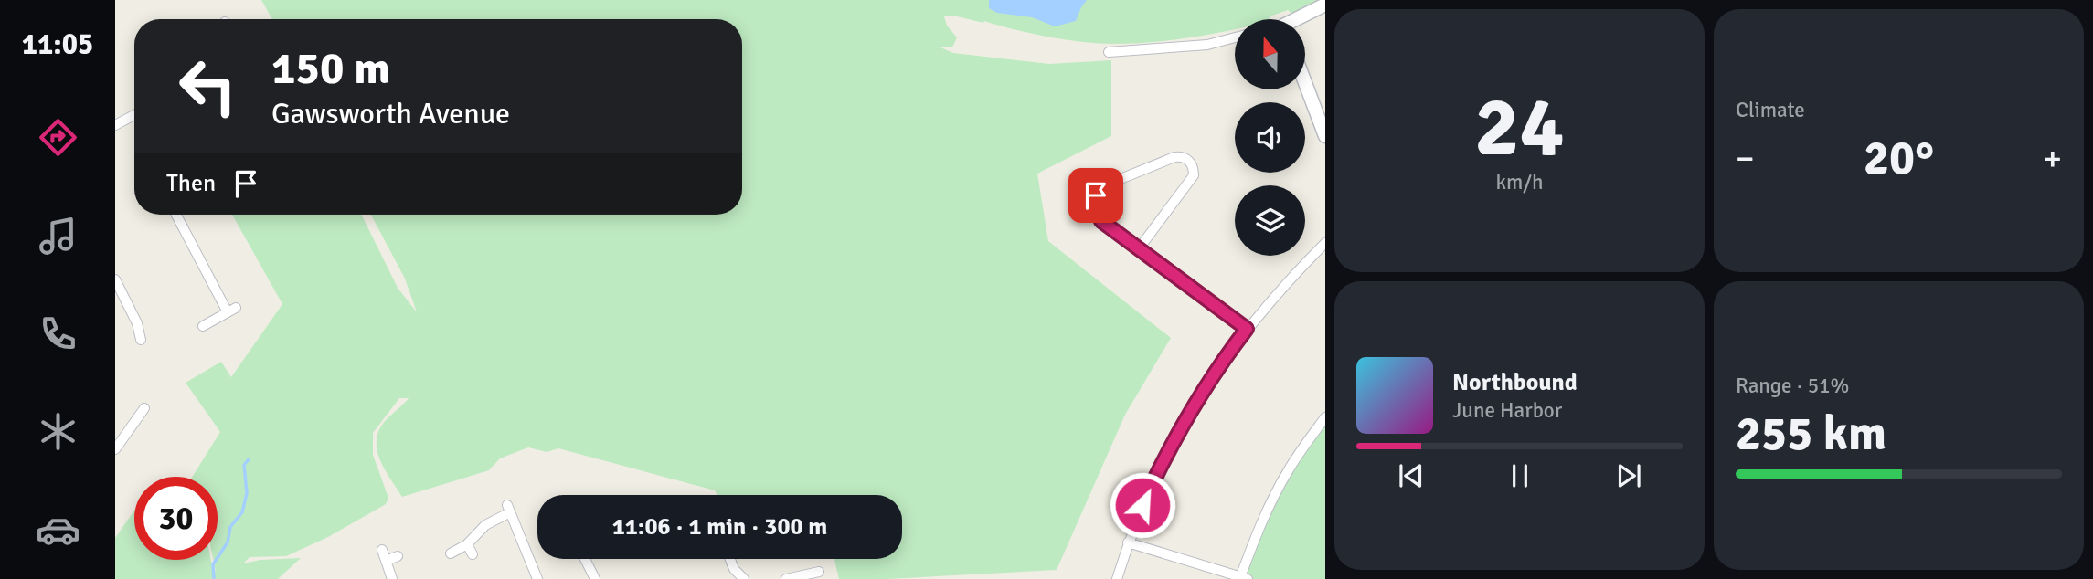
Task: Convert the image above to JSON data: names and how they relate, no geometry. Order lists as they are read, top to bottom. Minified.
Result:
{"north":"top","page":{"tabs":"11:05","tile":[["24","km/h"],"Climate",["Range · 51%","255 km"]],"turn":["150 m","Gawsworth Avenue"],"heat":["−","20°","+"],"then":"Then","song":["Northbound","June Harbor"],"limit":"30","trip":"11:06 · 1 min · 300 m"}}
